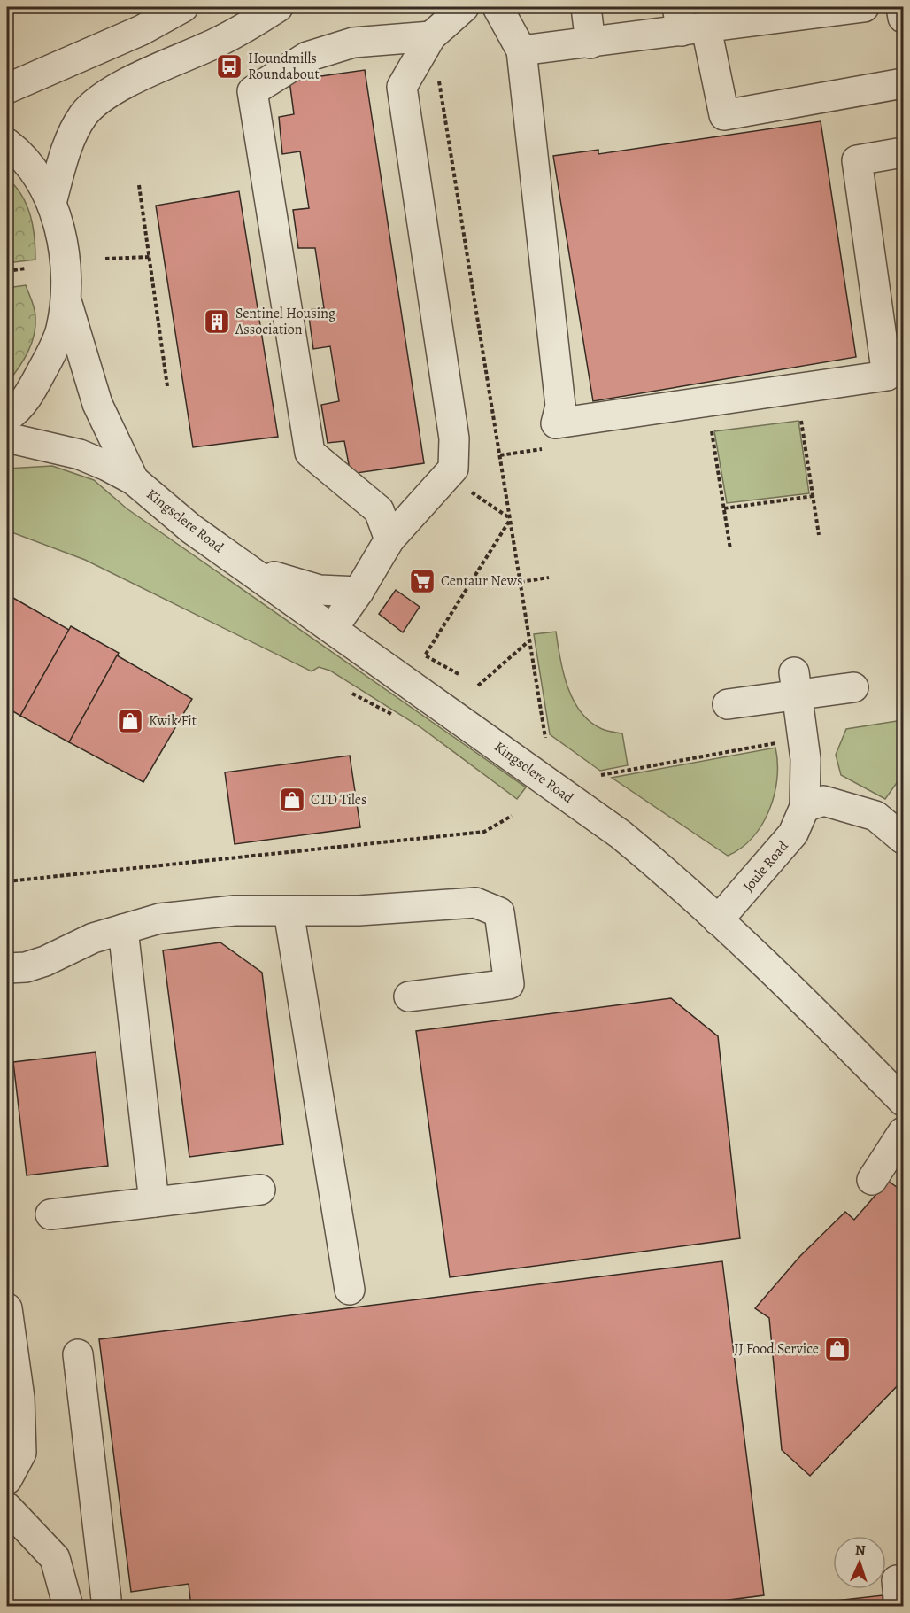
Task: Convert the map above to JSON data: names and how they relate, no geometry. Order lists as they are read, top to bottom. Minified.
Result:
{"streets":{"street":["Kingsclere Road","Joule Road"]},"crossings":[["Kingsclere Road","Joule Road"]],"places":{"bus stop":["Houndmills Roundabout"],"building":["Sentinel Housing Association"],"supermarket":["Centaur News"],"shop":["Kwik Fit","CTD Tiles","JJ Food Service"]},"north":"top"}
